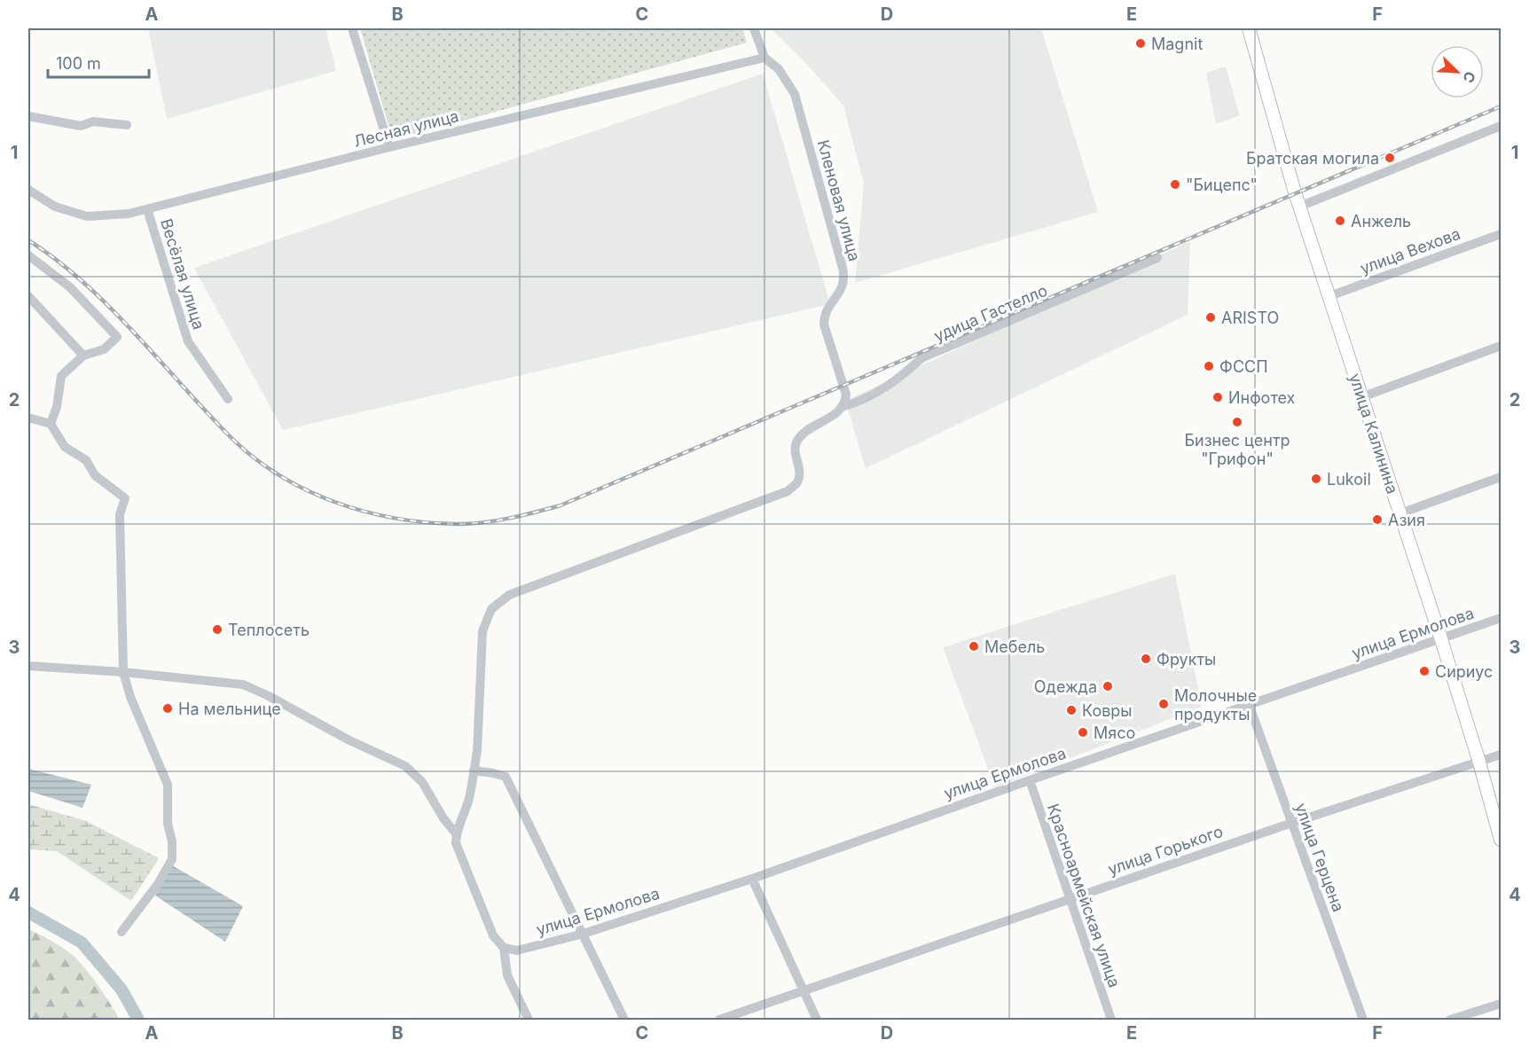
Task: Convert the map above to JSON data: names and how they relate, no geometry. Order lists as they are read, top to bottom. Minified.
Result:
{"streets":{"main road":["улица Калинина"],"street":["Лесная улица","Кленовая улица","улица Вехова","Весёлая улица","удица Гастелло","улица Ермолова","улица Горького","улица Герцена","Красноармейская улица"]},"crossings":[["Лесная улица","Кленовая улица"],["Лесная улица","Весёлая улица"],["Кленовая улица","удица Гастелло"],["улица Вехова","улица Калинина"],["улица Калинина","улица Ермолова"],["улица Калинина","улица Горького"],["улица Ермолова","улица Герцена"],["улица Ермолова","Красноармейская улица"],["улица Горького","улица Герцена"],["улица Горького","Красноармейская улица"]],"places":["Magnit","Братская могила","\"Бицепс\"","Анжель","ARISTO","ФССП","Инфотех","Бизнес центр \"Грифон\"","Lukoil","Азия","Теплосеть","Мебель","Фрукты","Сириус","Одежда","Молочные продукты","На мельнице","Ковры","Мясо"],"scale_bar":"100 m","north":"bottom right","grid":{"columns":["A","B","C","D","E","F"],"rows":["1","2","3","4"]}}
